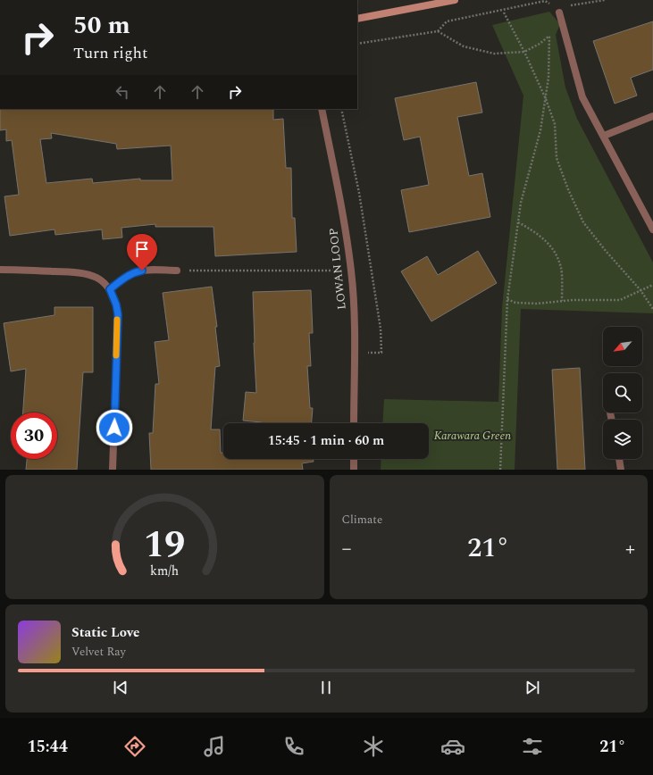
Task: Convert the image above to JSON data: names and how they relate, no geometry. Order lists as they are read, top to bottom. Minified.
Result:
{"streets":{"street":["LOWAN LOOP"]},"parks":["Karawara Green"],"north":"bottom left","page":{"turn":["50 m","Turn right"],"limit":"30","trip":"15:45 · 1 min · 60 m","tile":"Climate","heat":["−","21°","+"],"song":["Static Love","Velvet Ray"],"tabs":["15:44","21°"],"gauge":["19","km/h"]}}
